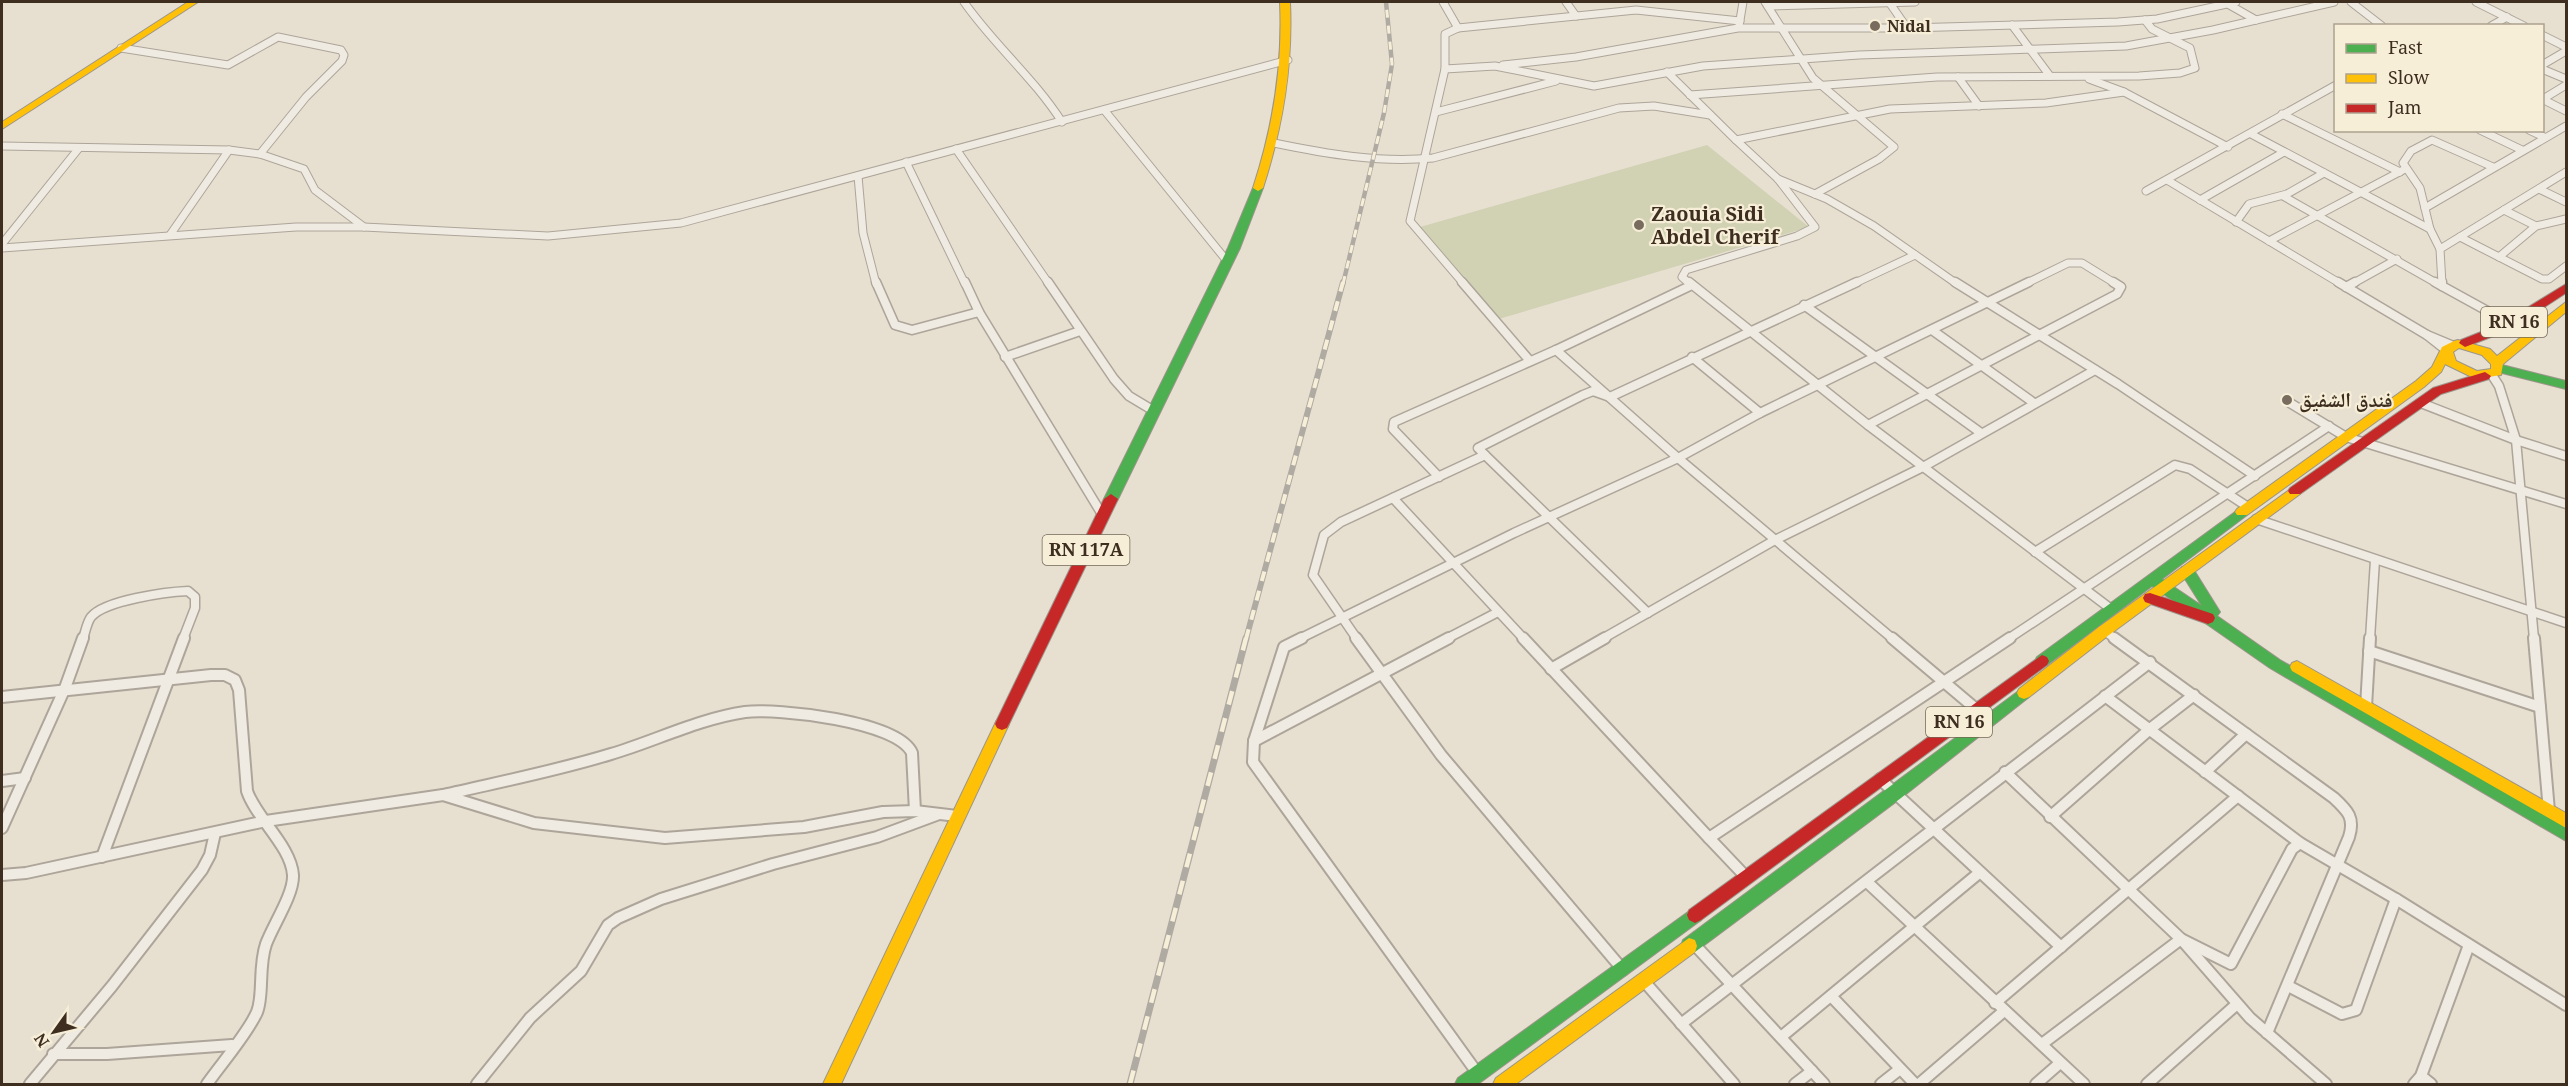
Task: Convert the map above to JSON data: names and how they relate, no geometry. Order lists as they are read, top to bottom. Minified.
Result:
{"streets":{"main road":["RN 16","RN 117A"]},"places":["Nidal","Zaouia Sidi Abdel Cherif","فندق الشفيق"],"legend":["Fast","Slow","Jam"],"north":"bottom left"}
